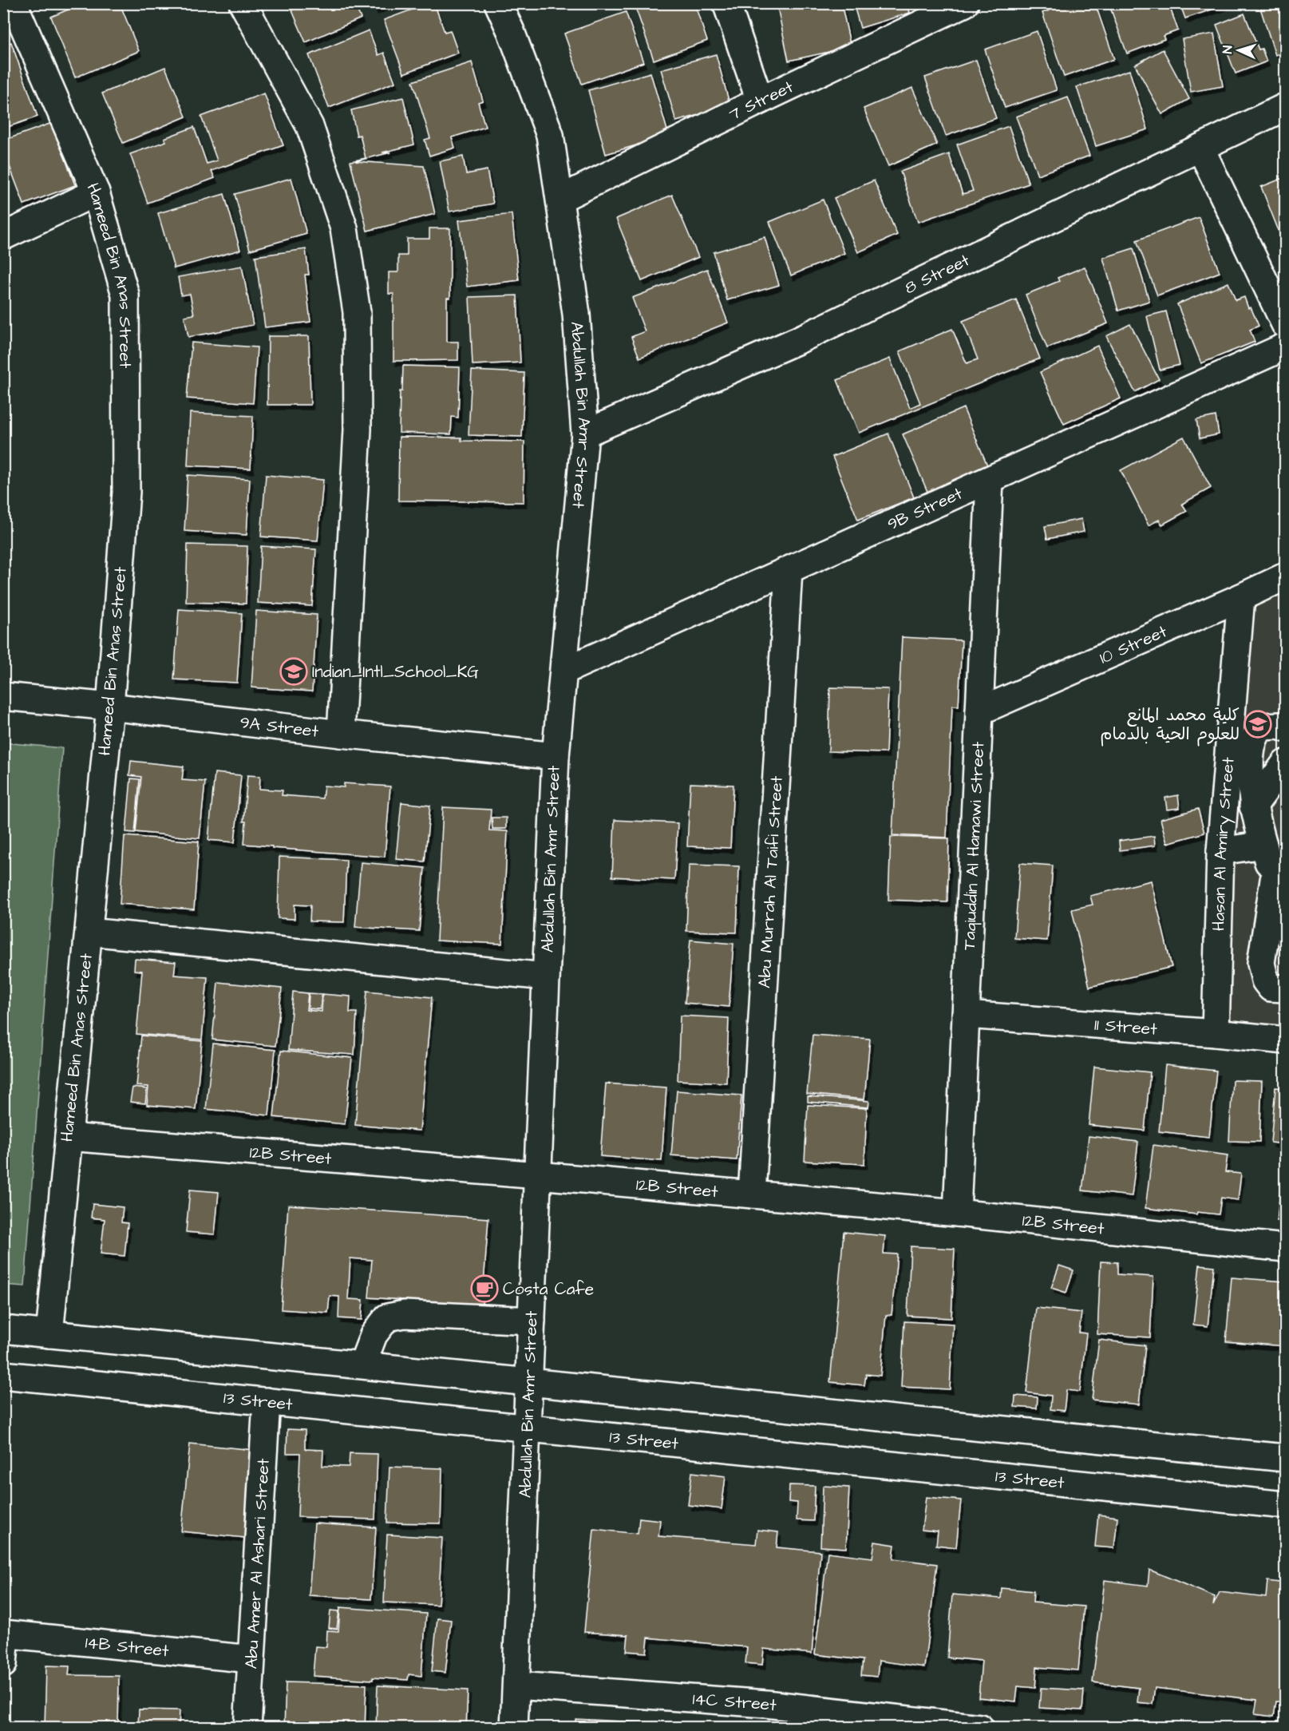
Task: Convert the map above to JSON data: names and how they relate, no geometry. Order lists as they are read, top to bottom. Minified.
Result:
{"streets":{"street":["7 Street","8 Street","Hameed Bin Anas Street","Abdullah Bin Amr Street","9B Street","10 Street","9A Street","Hasan Al Amiry Street","Taqiuddin Al Hamawi Street","Abu Murrah Al Taifi Street","11 Street","12B Street","13 Street","Abu Amer Al Ashari Street","14B Street","14C Street"]},"crossings":[["7 Street","Abdullah Bin Amr Street"],["8 Street","Abdullah Bin Amr Street"],["Hameed Bin Anas Street","9A Street"],["Hameed Bin Anas Street","12B Street"],["Abdullah Bin Amr Street","9B Street"],["Abdullah Bin Amr Street","9A Street"],["Abdullah Bin Amr Street","12B Street"],["Abdullah Bin Amr Street","13 Street"],["Abdullah Bin Amr Street","14C Street"],["9B Street","Taqiuddin Al Hamawi Street"],["9B Street","Abu Murrah Al Taifi Street"],["10 Street","Hasan Al Amiry Street"],["10 Street","Taqiuddin Al Hamawi Street"],["Hasan Al Amiry Street","11 Street"],["Taqiuddin Al Hamawi Street","11 Street"],["Taqiuddin Al Hamawi Street","12B Street"],["Abu Murrah Al Taifi Street","12B Street"],["13 Street","Abu Amer Al Ashari Street"],["Abu Amer Al Ashari Street","14B Street"]],"places":{"school or university":["Indian_Intl_School_KG","كلية محمد المانع للعلوم الحية بالدمام"],"cafe":["Costa Cafe"]},"north":"left"}
